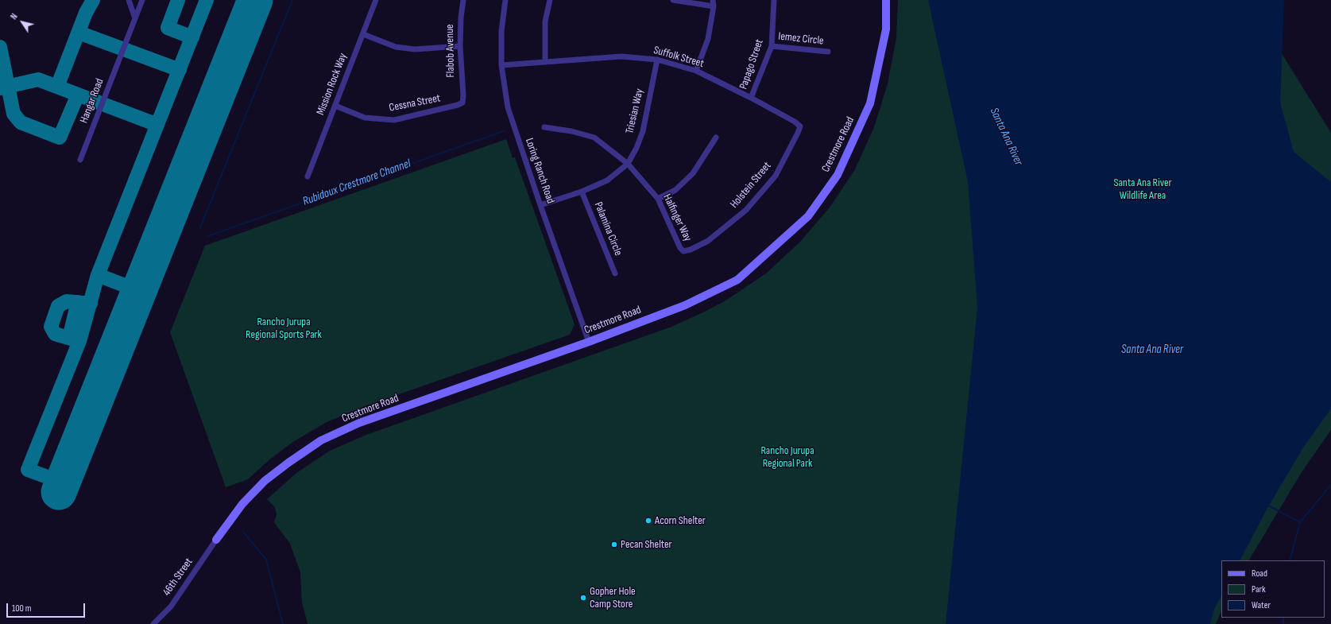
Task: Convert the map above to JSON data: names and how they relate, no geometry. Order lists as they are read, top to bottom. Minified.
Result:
{"streets":{"street":["Iemez Circle","Flabob Avenue","Suffolk Street","Papago Street","Mission Rock Way","Hangar Road","Cessna Street","Triesian Way","Crestmore Road","Loring Ranch Road","Holstein Street","Halfinger Way","Palamina Circle","46th Street"]},"crossings":[["Iemez Circle","Papago Street"],["Flabob Avenue","Cessna Street"],["Suffolk Street","Papago Street"],["Suffolk Street","Triesian Way"],["Suffolk Street","Loring Ranch Road"],["Suffolk Street","Holstein Street"],["Mission Rock Way","Cessna Street"],["Triesian Way","Loring Ranch Road"],["Triesian Way","Halfinger Way"],["Triesian Way","Palamina Circle"],["Crestmore Road","Loring Ranch Road"],["Crestmore Road","46th Street"],["Holstein Street","Halfinger Way"]],"water":["Santa Ana River","Rubidoux Crestmore Channel"],"parks":["Santa Ana River Wildlife Area","Rancho Jurupa Regional Sports Park","Rancho Jurupa Regional Park"],"places":["Acorn Shelter","Pecan Shelter","Gopher Hole Camp Store"],"legend":["Road","Park","Water"],"scale_bar":"100 m","north":"top left"}
